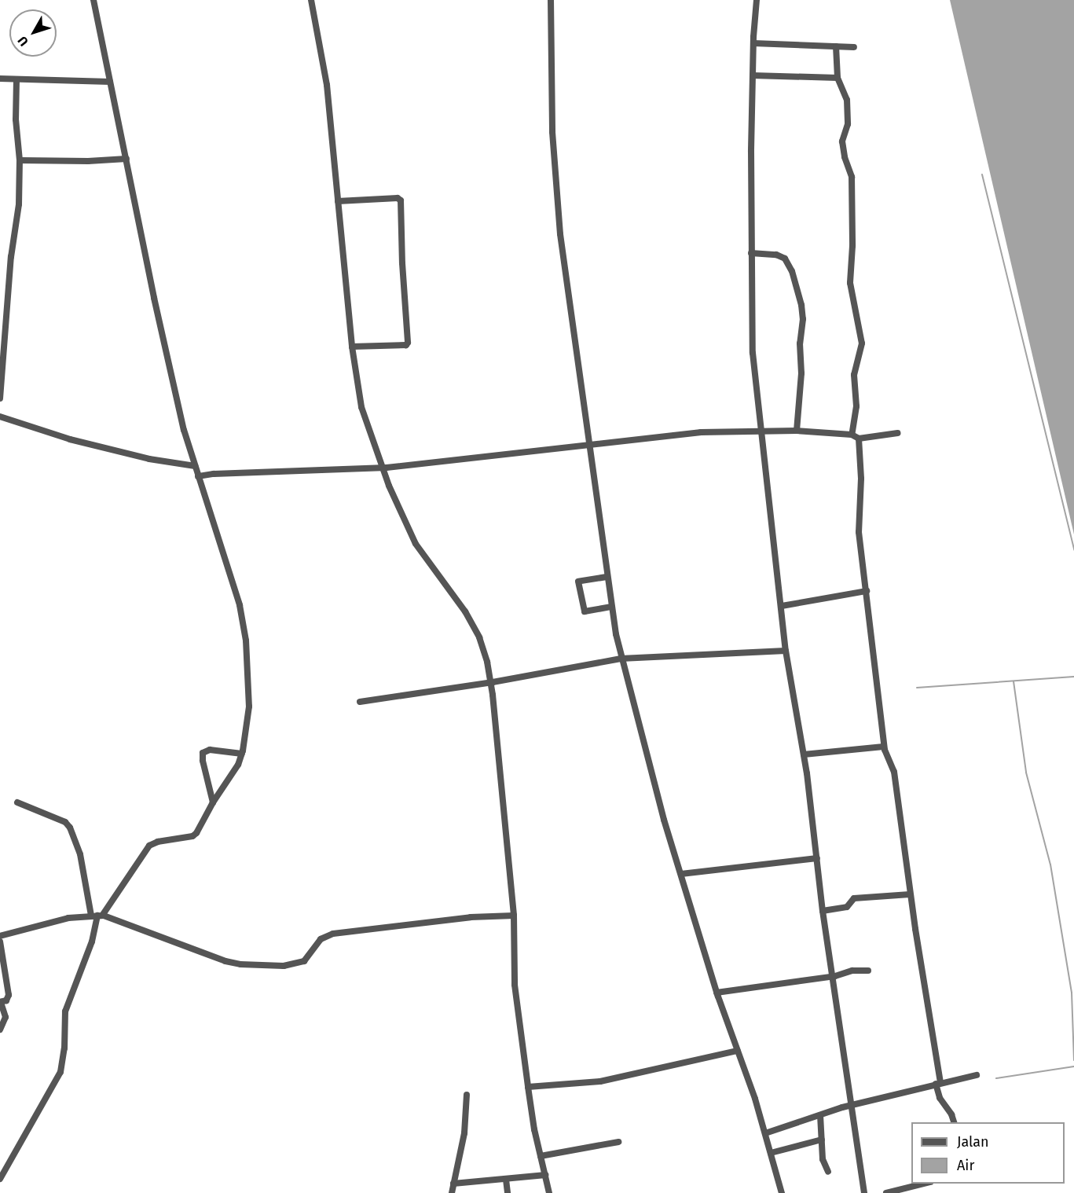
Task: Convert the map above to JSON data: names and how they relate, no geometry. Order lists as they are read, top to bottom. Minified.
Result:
{"legend":["Jalan","Air"],"north":"bottom left"}
